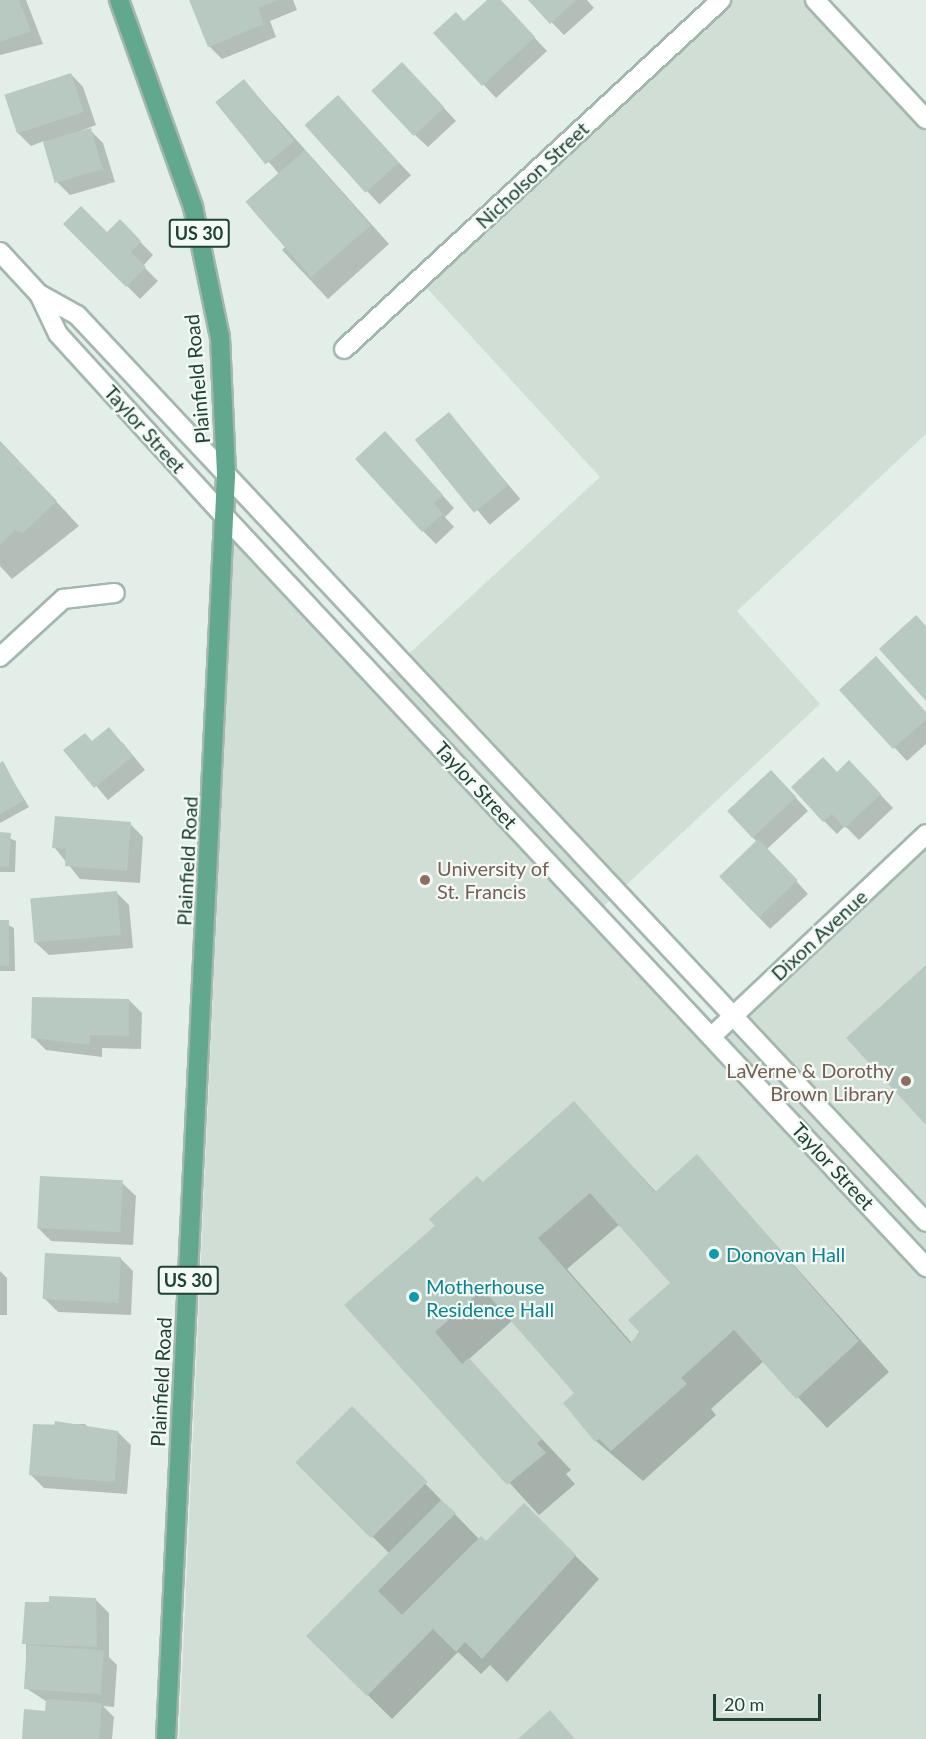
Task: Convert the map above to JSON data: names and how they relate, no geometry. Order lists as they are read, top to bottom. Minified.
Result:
{"streets":{"main road":["US 30","Plainfield Road"],"street":["Nicholson Street","Taylor Street","Dixon Avenue"]},"crossings":[["Plainfield Road","Taylor Street"],["Taylor Street","Dixon Avenue"]],"places":["University of St. Francis","LaVerne & Dorothy Brown Library","Donovan Hall","Motherhouse Residence Hall"],"scale_bar":"20 m"}
